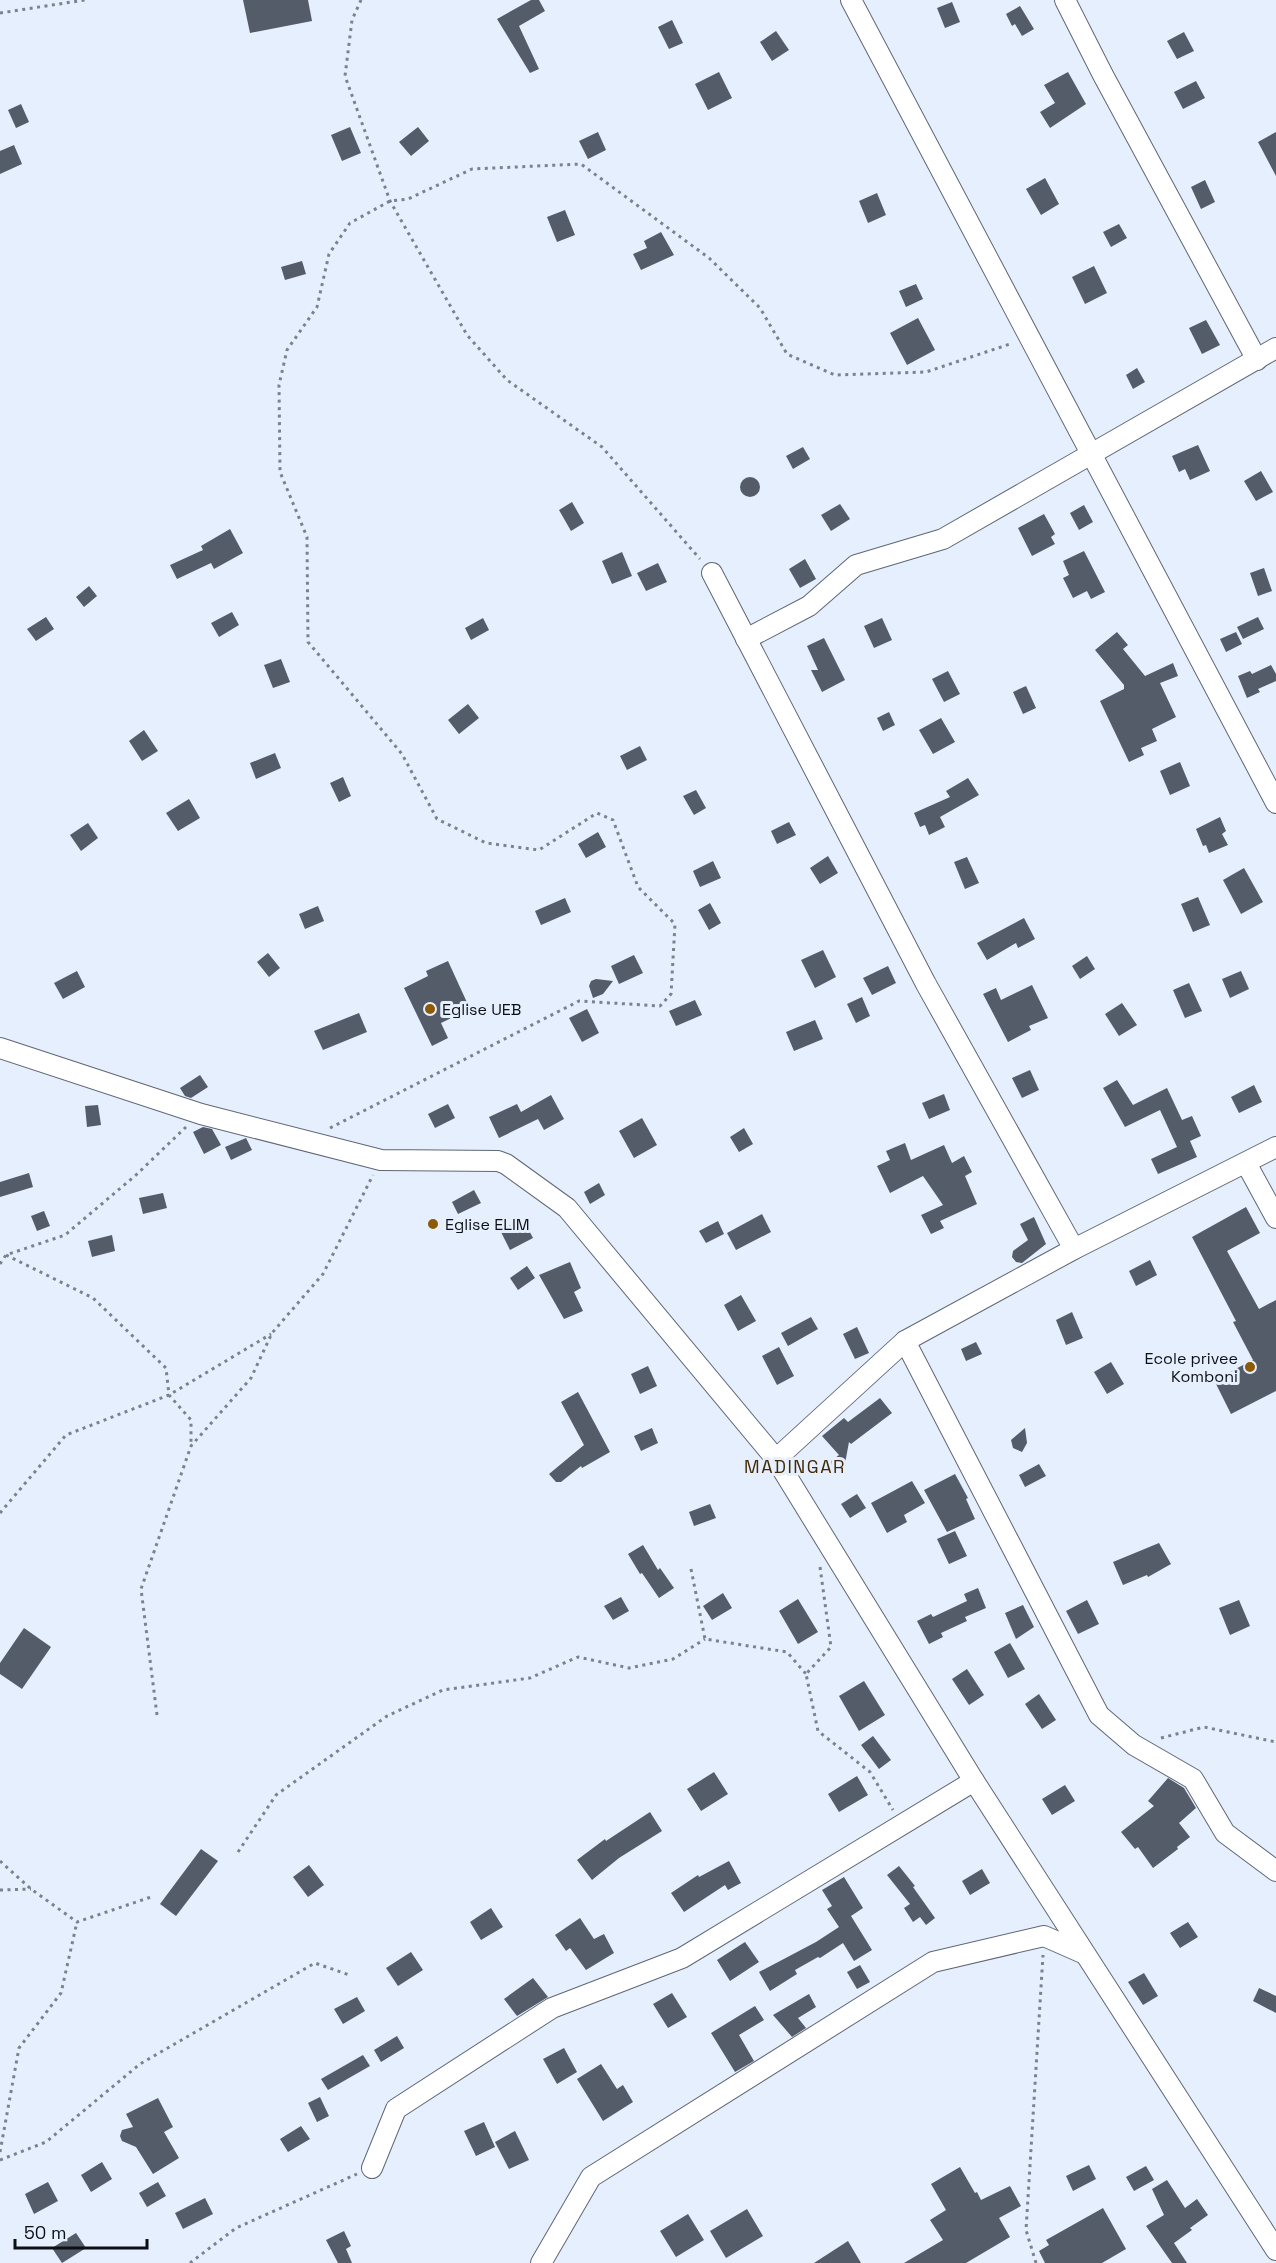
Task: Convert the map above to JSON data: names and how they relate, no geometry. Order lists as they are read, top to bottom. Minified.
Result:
{"districts":["MADINGAR"],"places":["Eglise UEB","Eglise ELIM","Ecole privee Komboni"],"scale_bar":"50 m"}
